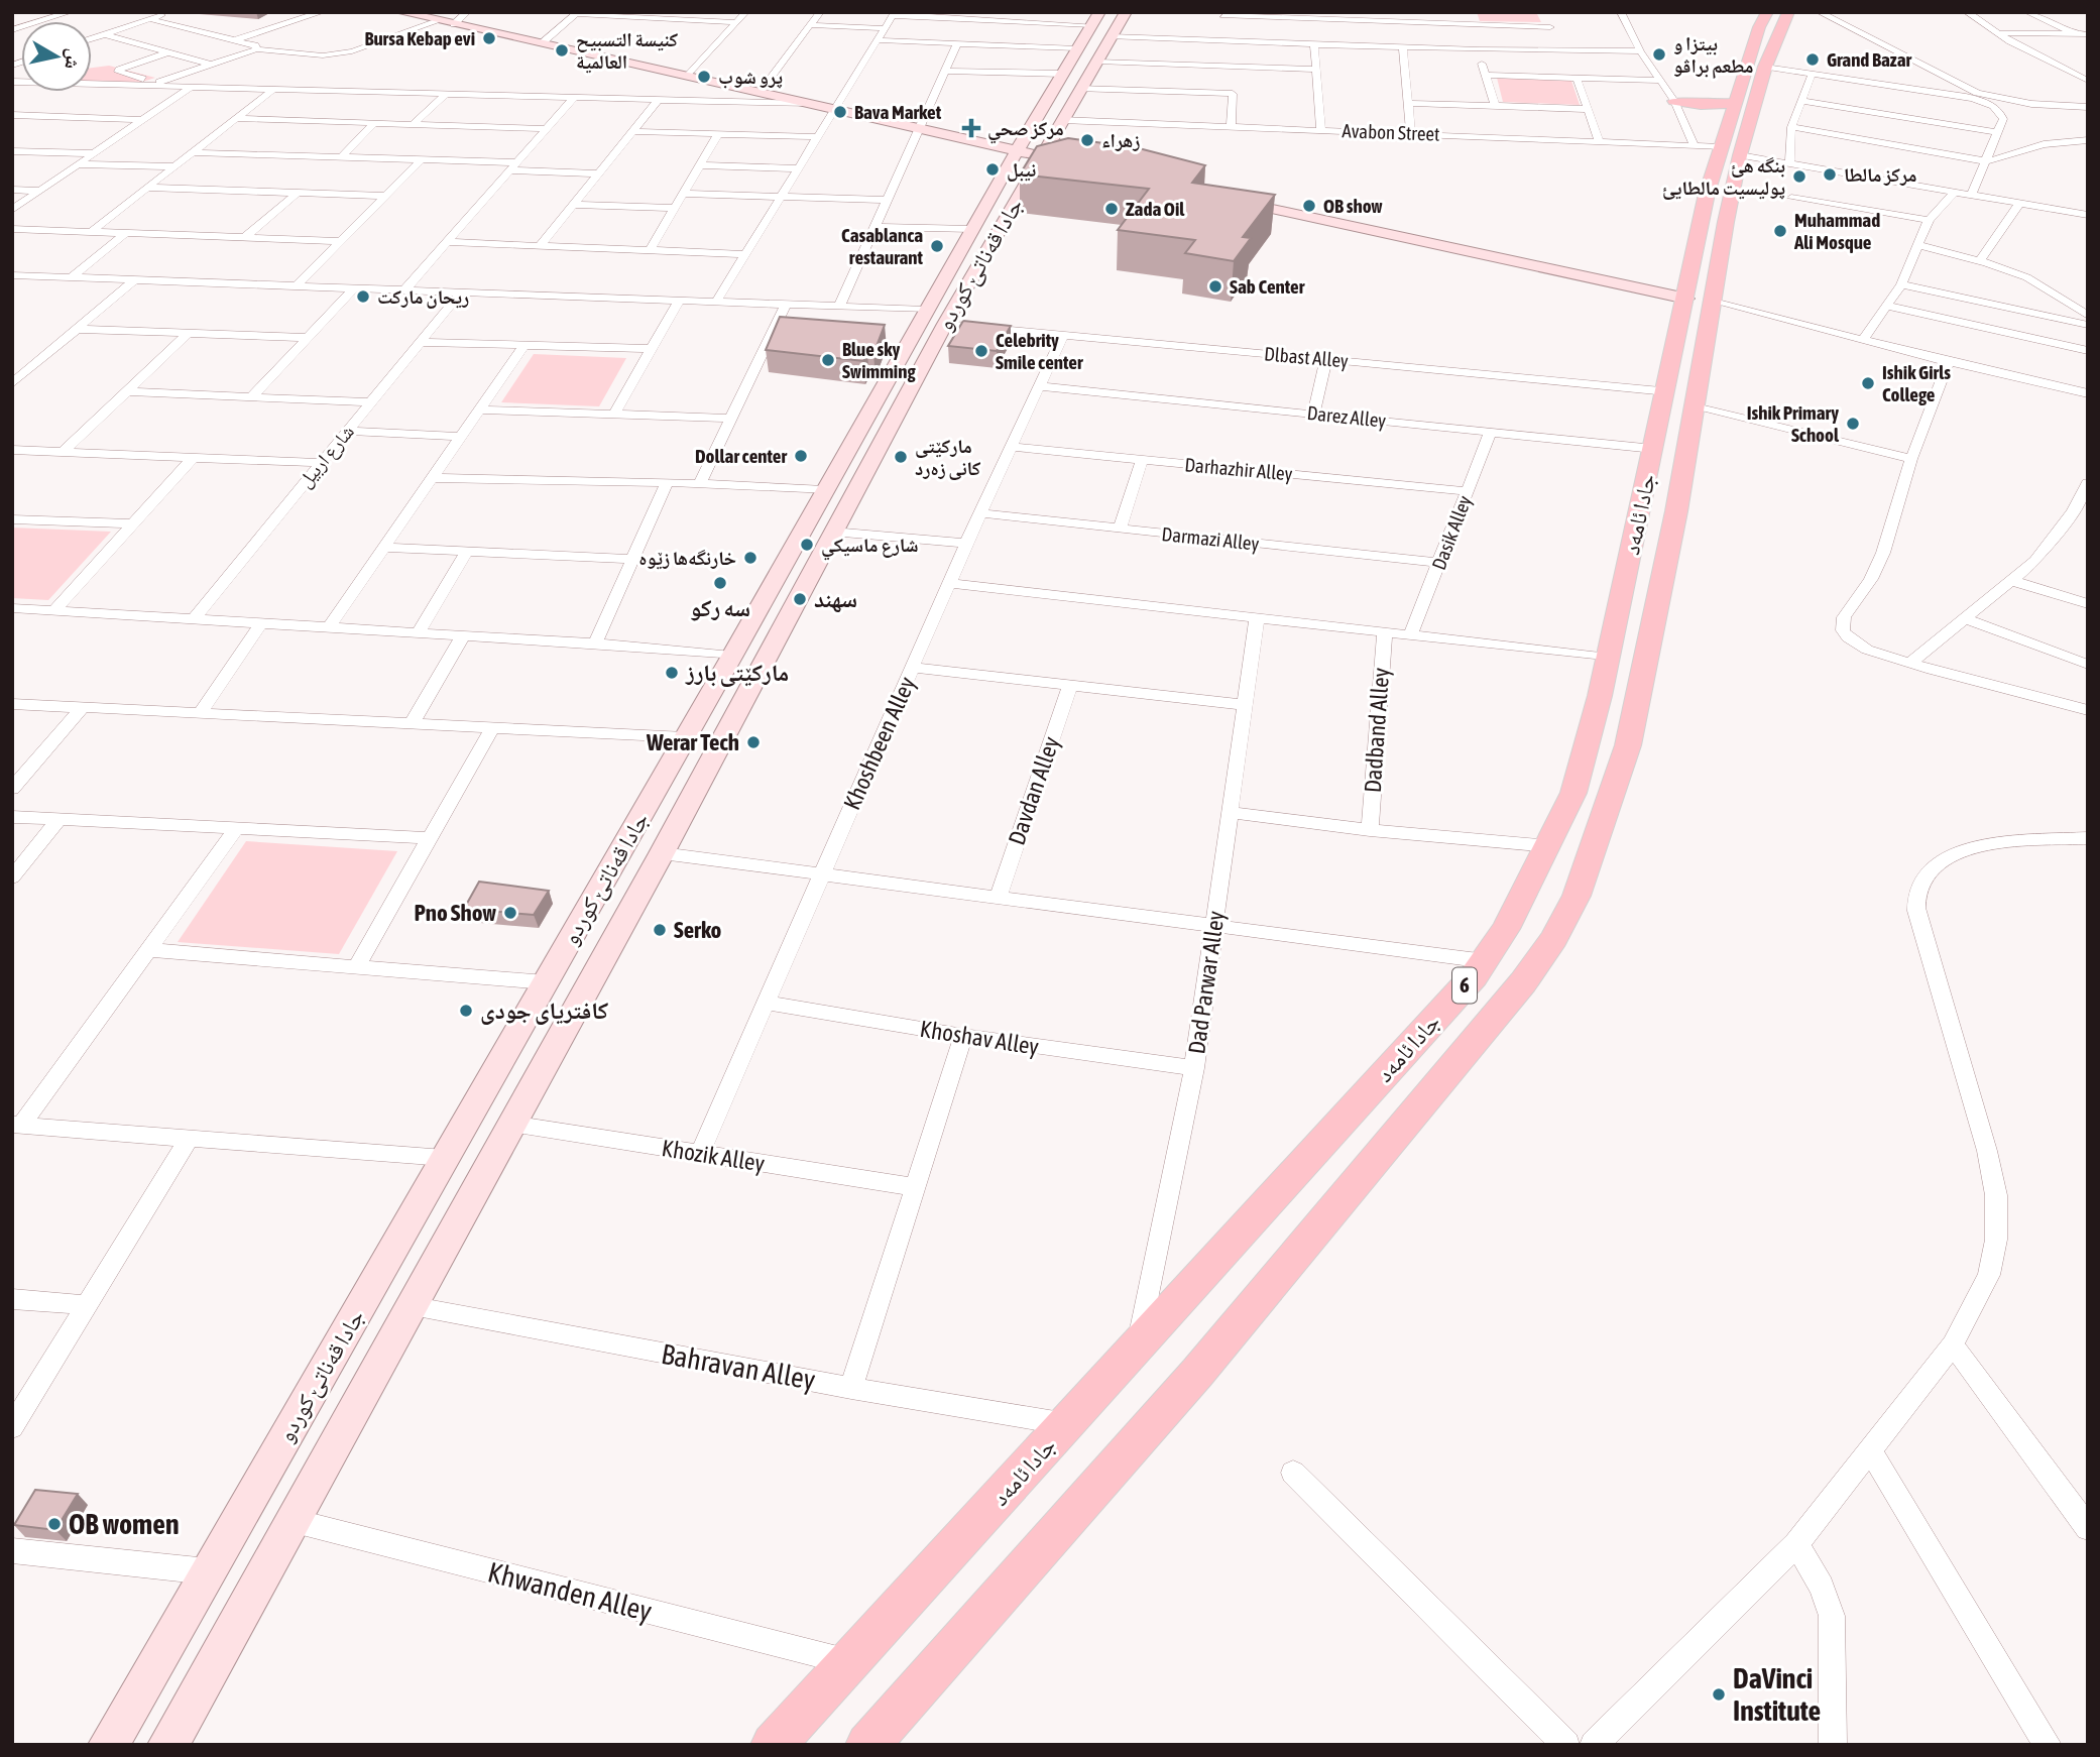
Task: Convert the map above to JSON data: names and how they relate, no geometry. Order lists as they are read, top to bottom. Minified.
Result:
{"streets":{"main road":["جادا ئامەد","6"],"street":["Avabon Street","جادا قەناتێ کوردو","Dlbast Alley","Darez Alley","شارع اربيل","Darhazhir Alley","Dasik Alley","Darmazi Alley","Dadband Alley","Khoshbeen Alley","Davdan Alley","Dad Parwar Alley","Khoshav Alley","Khozik Alley","Bahravan Alley","Khwanden Alley"]},"crossings":[["Avabon Street","جادا قەناتێ کوردو"],["Avabon Street","جادا ئامەد"],["جادا قەناتێ کوردو","Dlbast Alley"],["جادا قەناتێ کوردو","Khozik Alley"],["جادا قەناتێ کوردو","Bahravan Alley"],["جادا قەناتێ کوردو","Khwanden Alley"],["Dlbast Alley","شارع اربيل"],["Dlbast Alley","جادا ئامەد"],["Dlbast Alley","Khoshbeen Alley"],["Darez Alley","جادا ئامەد"],["Darez Alley","Dasik Alley"],["Darez Alley","Khoshbeen Alley"],["Darhazhir Alley","Dasik Alley"],["Darhazhir Alley","Khoshbeen Alley"],["جادا ئامەد","Dad Parwar Alley"],["جادا ئامەد","Bahravan Alley"],["جادا ئامەد","Khwanden Alley"],["Dasik Alley","Darmazi Alley"],["Darmazi Alley","Khoshbeen Alley"],["Khoshbeen Alley","Khoshav Alley"],["Khoshbeen Alley","Khozik Alley"],["Dad Parwar Alley","Khoshav Alley"]],"places":{"other":["Bursa Kebap evi","كنيسة التسبيح العالمية","بيتزا و مطعم براڤو","Grand Bazar","پرو شوب","Bava Market","زهراء","نيبل","مركز مالطا","بنگه هئ پوليسيت مالطايئ","OB show","Zada Oil","Muhammad Ali Mosque","Casablanca restaurant","Sab Center","ريحان ماركت","Celebrity Smile center","Blue sky Swimming","Ishik Girls College","Ishik Primary School","Dollar center","مارکێتی کانی زەرد","شارع ماسيكي","خارنگەها زێوە","سه ركو","سهند","مارکێتی بارز","Werar Tech","Pno Show","Serko","کافتریای جودی","OB women","DaVinci Institute"],"health":["مركز صحي"]},"north":"right"}
